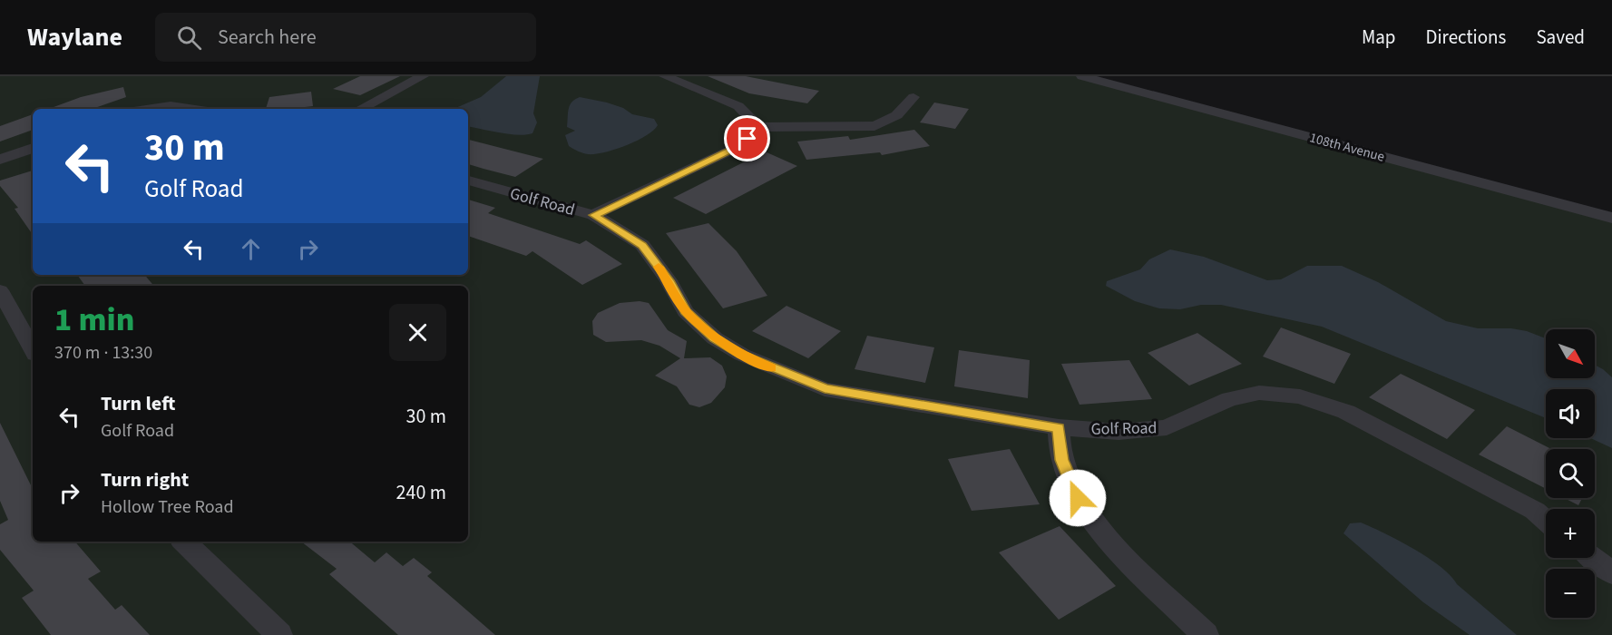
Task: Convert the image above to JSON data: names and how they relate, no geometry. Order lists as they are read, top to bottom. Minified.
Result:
{"streets":{"street":["108th Avenue","Golf Road"]},"north":"bottom right","page":{"header":"Waylane","search":"Search here","nav":["Map","Directions","Saved"],"turn":["30 m","Golf Road"],"heading":["1 min","370 m · 13:30"],"map_buttons":["+","−"],"list":[{"name":"Turn left","note":"Golf Road","value":"30 m"},{"name":"Turn right","note":"Hollow Tree Road","value":"240 m"}]}}
